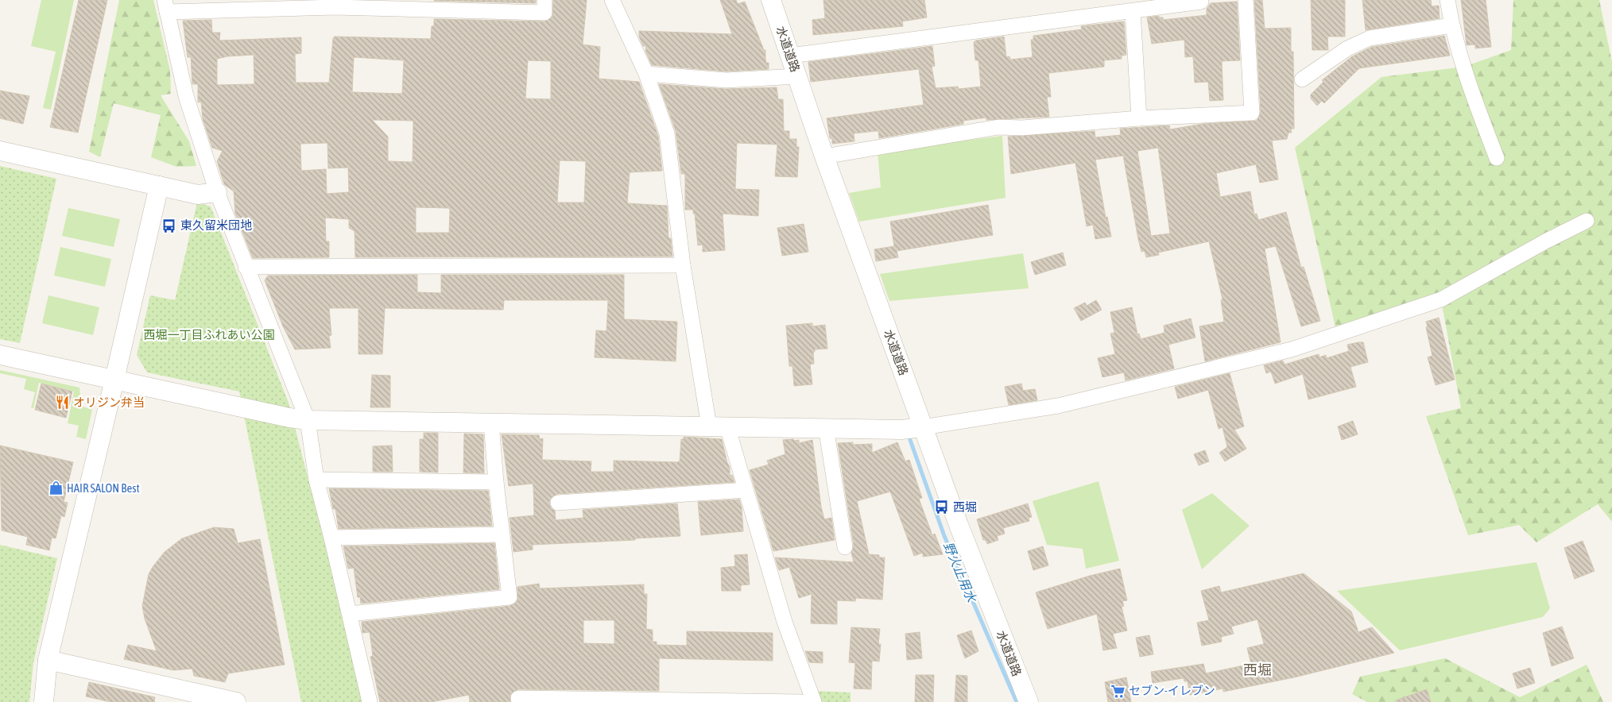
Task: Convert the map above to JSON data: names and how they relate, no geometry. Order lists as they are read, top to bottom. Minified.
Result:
{"streets":{"street":["水道道路"]},"districts":["西堀"],"water":["野火止用水"],"parks":["西堀一丁目ふれあい公園"],"places":{"bus stop":["東久留米団地","西堀"],"restaurant":["オリジン弁当"],"shop":["HAIR SALON Best"],"supermarket":["セブン-イレブン"]}}
